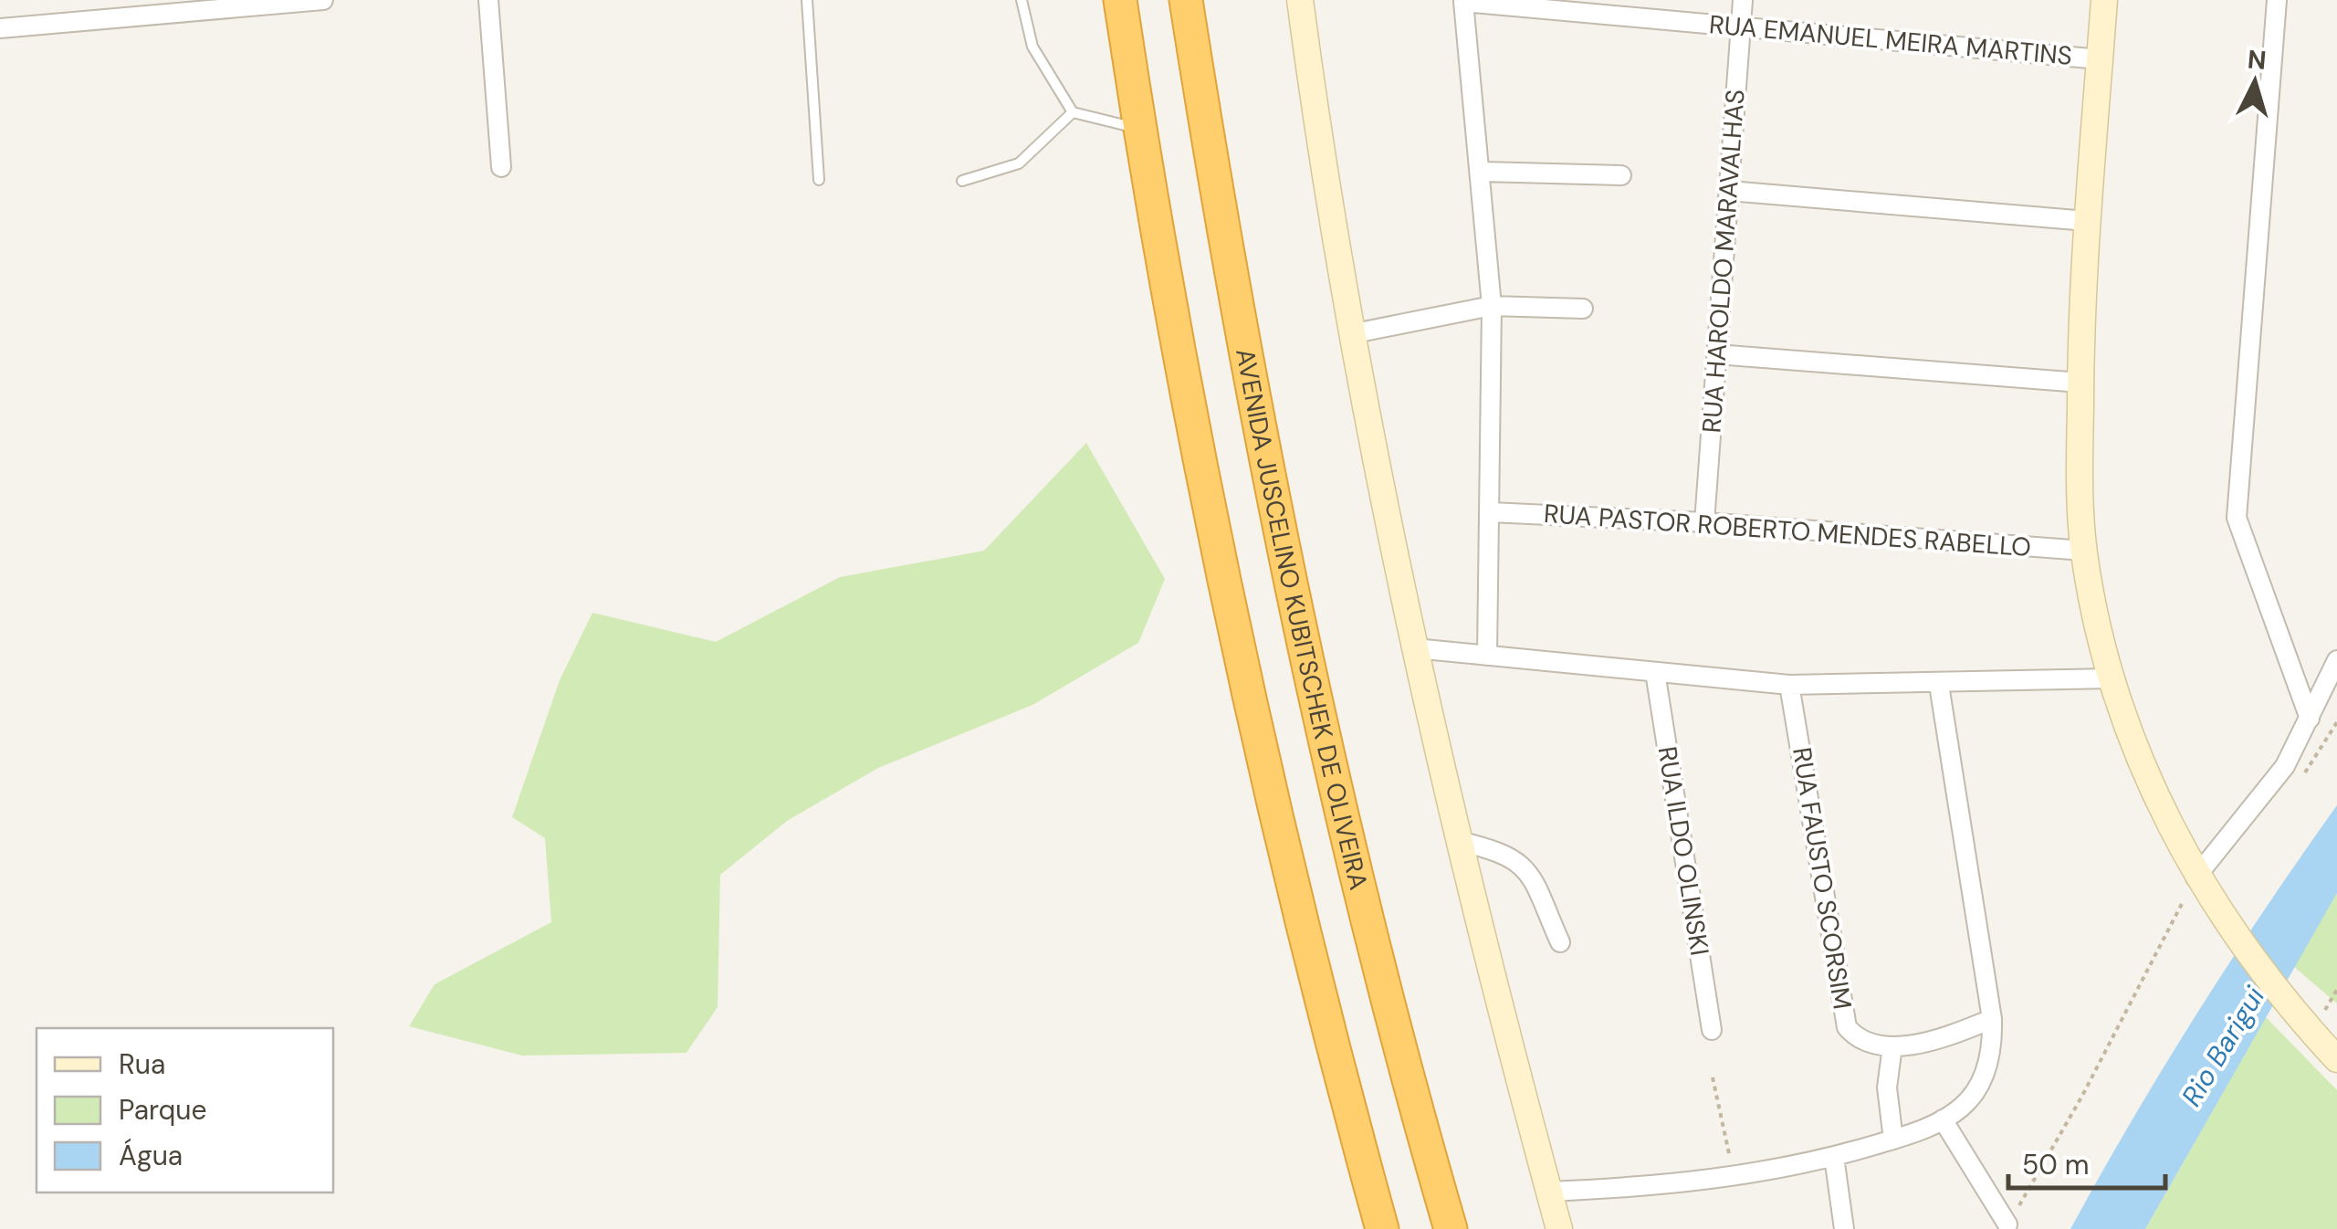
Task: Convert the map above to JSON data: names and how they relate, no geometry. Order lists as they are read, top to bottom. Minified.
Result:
{"streets":{"highway":["AVENIDA JUSCELINO KUBITSCHEK DE OLIVEIRA"],"street":["RUA EMANUEL MEIRA MARTINS","RUA HAROLDO MARAVALHAS","RUA PASTOR ROBERTO MENDES RABELLO","RUA ILDO OLINSKI","RUA FAUSTO SCORSIM"]},"crossings":[["RUA EMANUEL MEIRA MARTINS","RUA HAROLDO MARAVALHAS"],["RUA HAROLDO MARAVALHAS","RUA PASTOR ROBERTO MENDES RABELLO"]],"water":["Rio Barigui"],"legend":["Rua","Parque","Água"],"scale_bar":"50 m","north":"top"}
